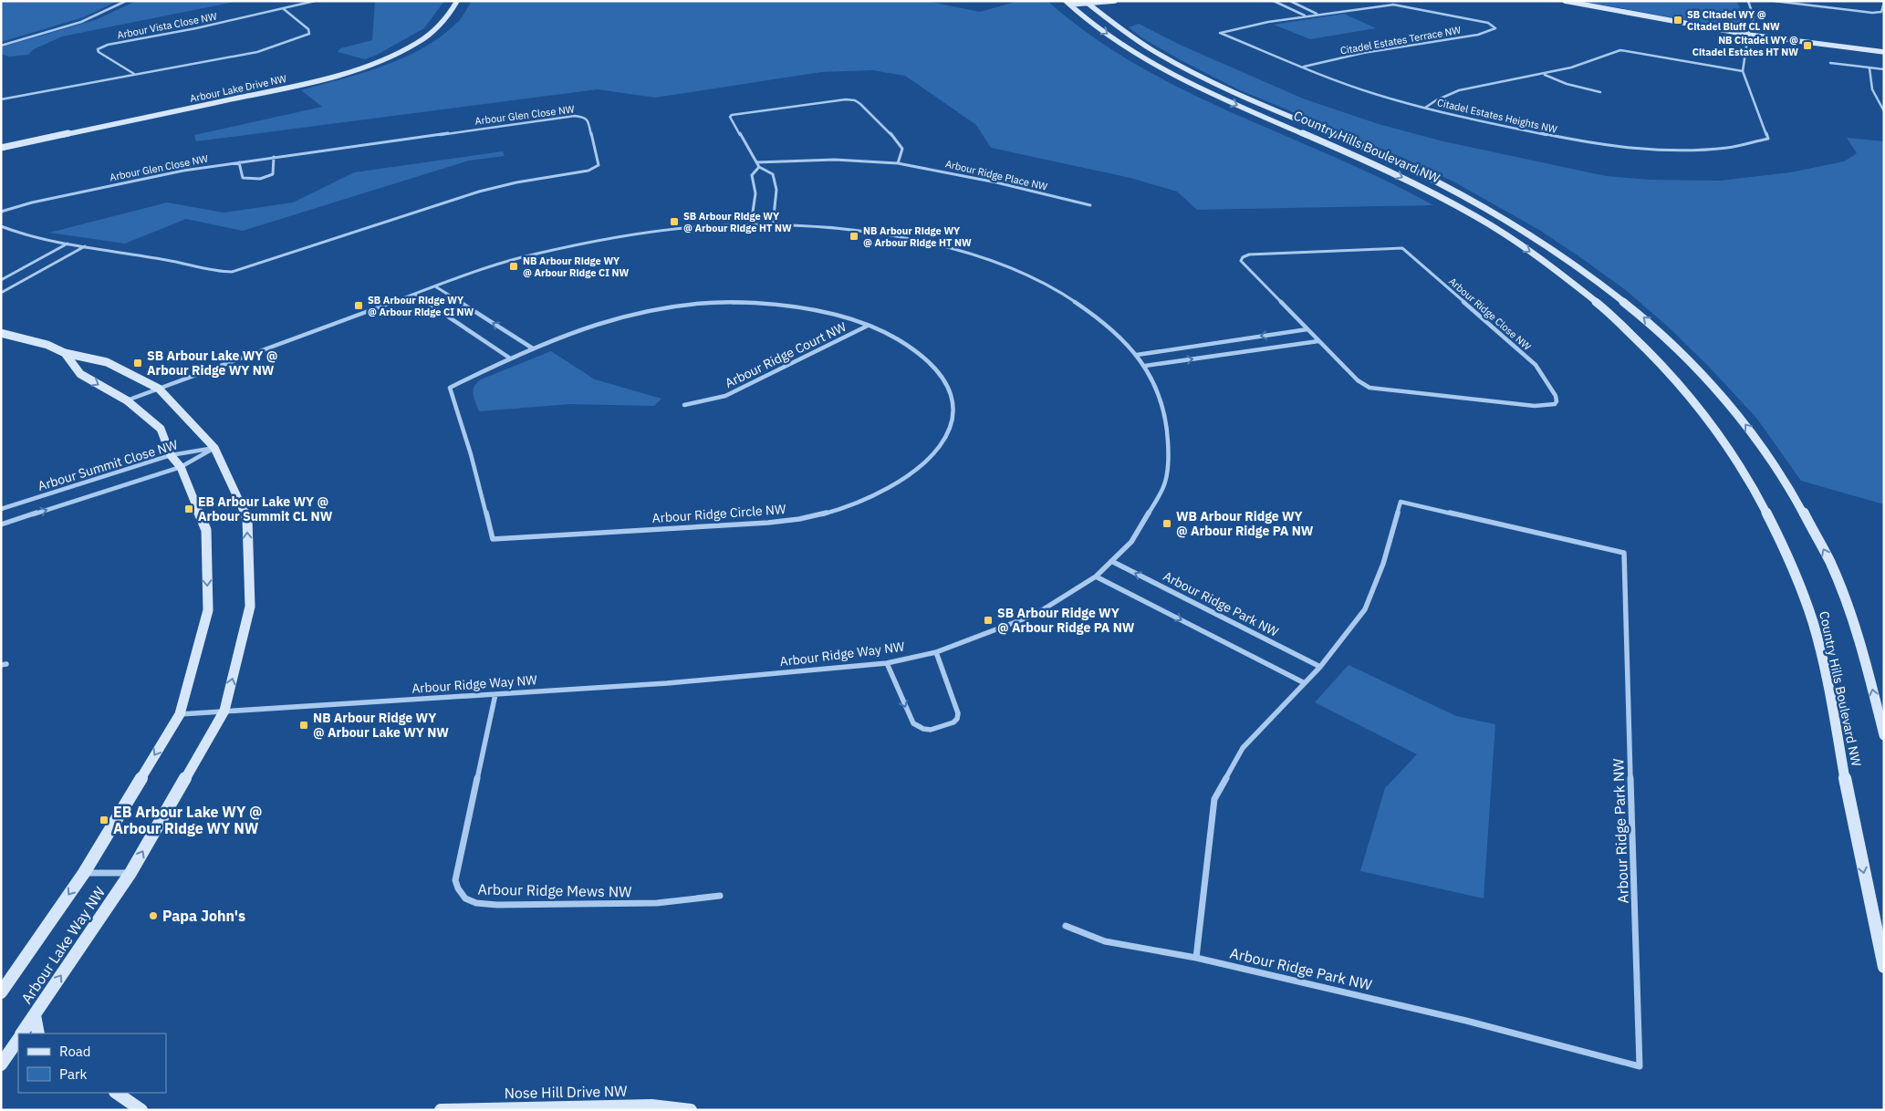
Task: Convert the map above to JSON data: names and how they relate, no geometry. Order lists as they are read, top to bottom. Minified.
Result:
{"streets":{"main road":["Arbour Lake Drive NW","Country Hills Boulevard NW","Arbour Lake Way NW","Nose Hill Drive NW"],"street":["Arbour Vista Close NW","Citadel Estates Terrace NW","Arbour Glen Close NW","Citadel Estates Heights NW","Arbour Ridge Place NW","Arbour Ridge Close NW","Arbour Ridge Court NW","Arbour Summit Close NW","Arbour Ridge Circle NW","Arbour Ridge Park NW","Arbour Ridge Way NW","Arbour Ridge Mews NW"]},"crossings":[["Arbour Ridge Court NW","Arbour Ridge Circle NW"],["Arbour Summit Close NW","Arbour Lake Way NW"],["Arbour Ridge Park NW","Arbour Ridge Way NW"],["Arbour Ridge Way NW","Arbour Ridge Mews NW"],["Arbour Ridge Way NW","Arbour Lake Way NW"]],"places":{"transit":["SB Citadel WY @ Citadel Bluff CL NW","NB Citadel WY @ Citadel Estates HT NW","SB Arbour Ridge WY @ Arbour Ridge HT NW","NB Arbour Ridge WY @ Arbour Ridge HT NW","NB Arbour Ridge WY @ Arbour Ridge CI NW","SB Arbour Ridge WY @ Arbour Ridge CI NW","SB Arbour Lake WY @ Arbour Ridge WY NW","EB Arbour Lake WY @ Arbour Summit CL NW","WB Arbour Ridge WY @ Arbour Ridge PA NW","SB Arbour Ridge WY @ Arbour Ridge PA NW","NB Arbour Ridge WY @ Arbour Lake WY NW","EB Arbour Lake WY @ Arbour Ridge WY NW"],"other":["Papa John's"]},"legend":["Road","Park"]}
